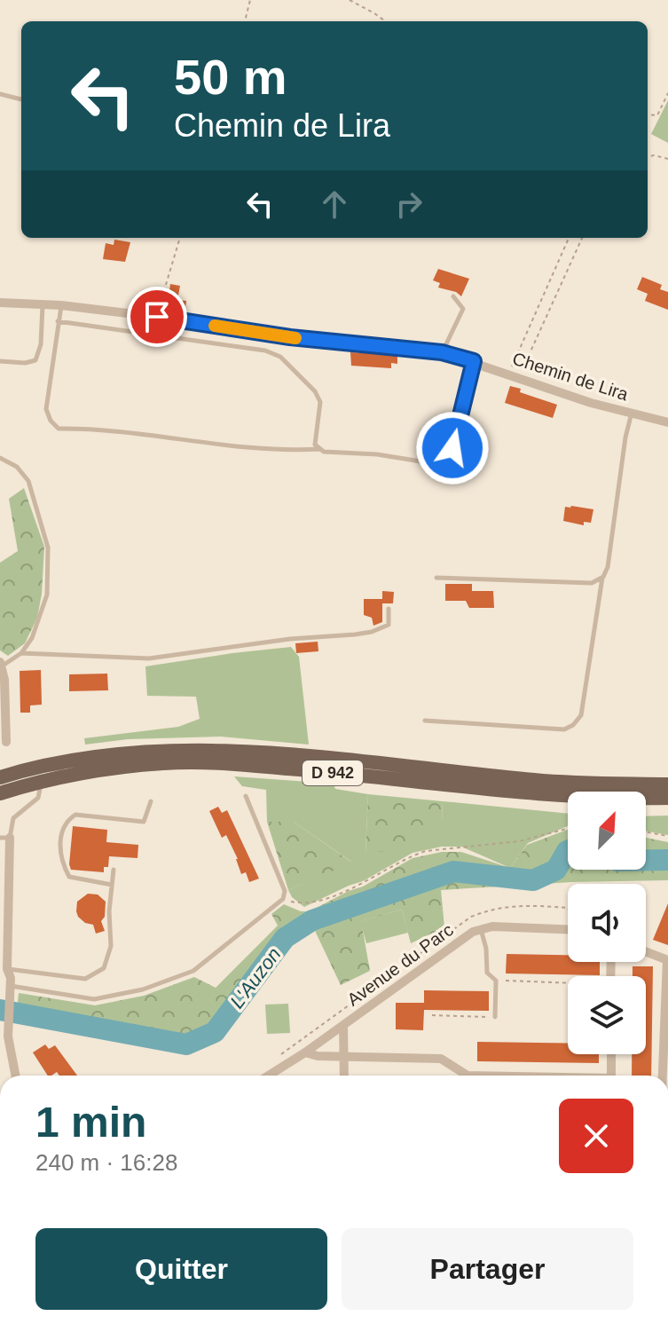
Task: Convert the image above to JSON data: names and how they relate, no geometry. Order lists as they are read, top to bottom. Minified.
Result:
{"streets":{"main road":["D 942"],"street":["Chemin de Lira","Avenue du Parc"]},"water":["L'Auzon"],"north":"top right","page":{"turn":["50 m","Chemin de Lira"],"heading":["1 min","240 m · 16:28"],"buttons":["Quitter","Partager"]}}
